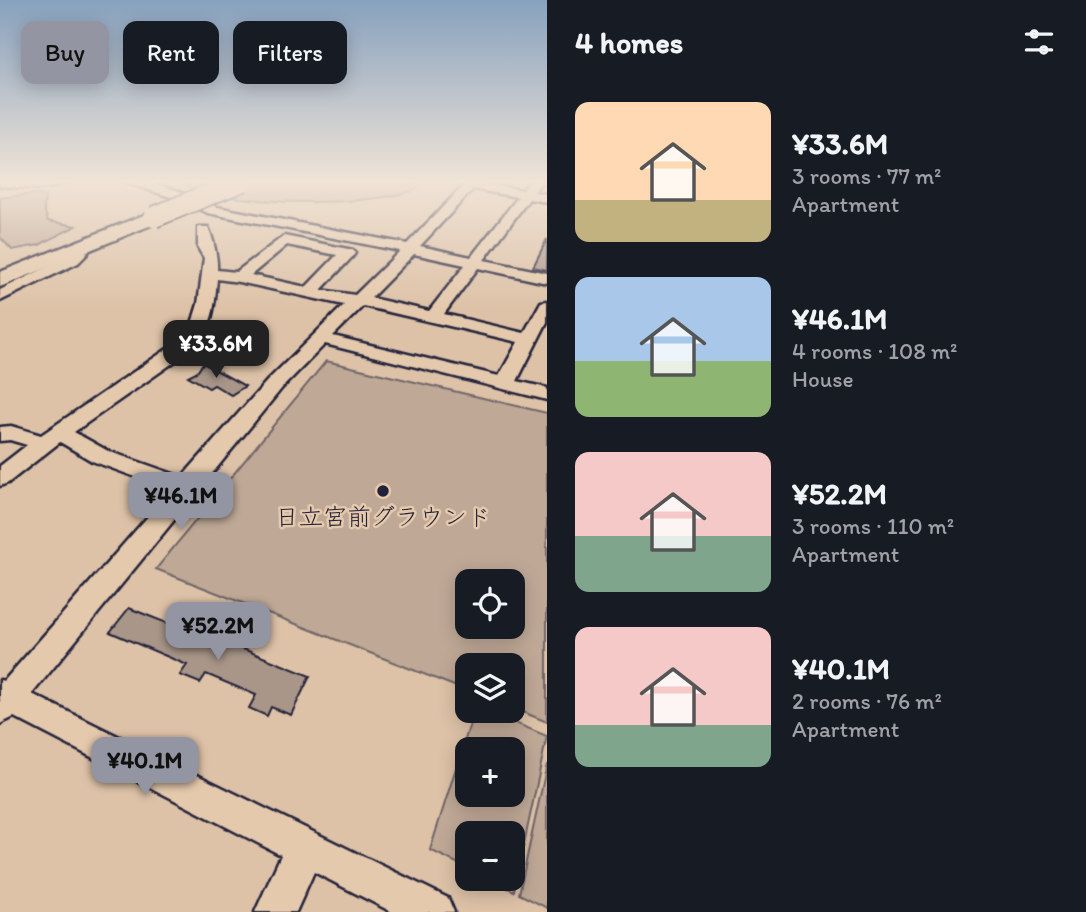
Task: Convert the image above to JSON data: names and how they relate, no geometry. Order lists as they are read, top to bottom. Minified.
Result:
{"places":["日立宮前グラウンド"],"page":{"heading":"4 homes","chip":["Buy","Rent","Filters"],"list":[{"name":"¥33.6M","note":"3 rooms · 77 m² · Apartment"},{"name":"¥46.1M","note":"4 rooms · 108 m² · House"},{"name":"¥52.2M","note":"3 rooms · 110 m² · Apartment"},{"name":"¥40.1M","note":"2 rooms · 76 m² · Apartment"}],"price":["¥33.6M","¥46.1M","¥52.2M","¥40.1M"],"map_buttons":["+","−"]}}
